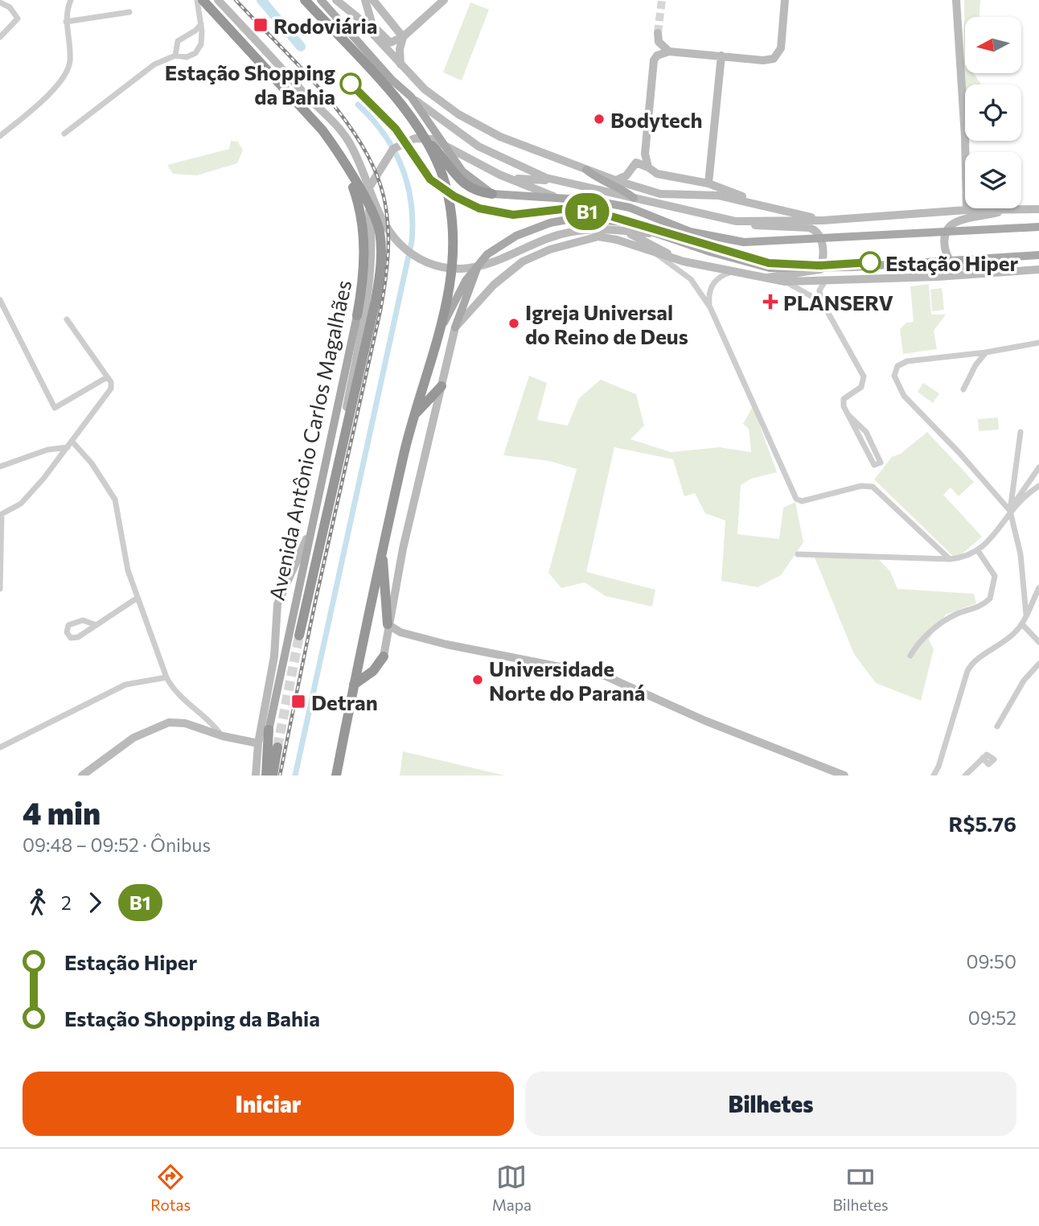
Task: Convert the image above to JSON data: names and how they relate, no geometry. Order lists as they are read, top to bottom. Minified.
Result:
{"streets":{"highway":["Avenida Antônio Carlos Magalhães"]},"places":{"transit":["Rodoviária","Detran"],"other":["Estação Shopping da Bahia","Bodytech","Estação Hiper","Igreja Universal do Reino de Deus","Universidade Norte do Paraná"],"health":["PLANSERV"]},"lines":["bus line B1"],"north":"left","page":{"on_map":"B1","heading":["4 min","09:48 – 09:52 · Ônibus","R$5.76"],"legs":["2","B1"],"list":[{"name":"Estação Hiper","value":"09:50"},{"name":"Estação Shopping da Bahia","value":"09:52"}],"buttons":["Iniciar","Bilhetes"],"tabs":["Rotas","Mapa","Bilhetes"]}}
